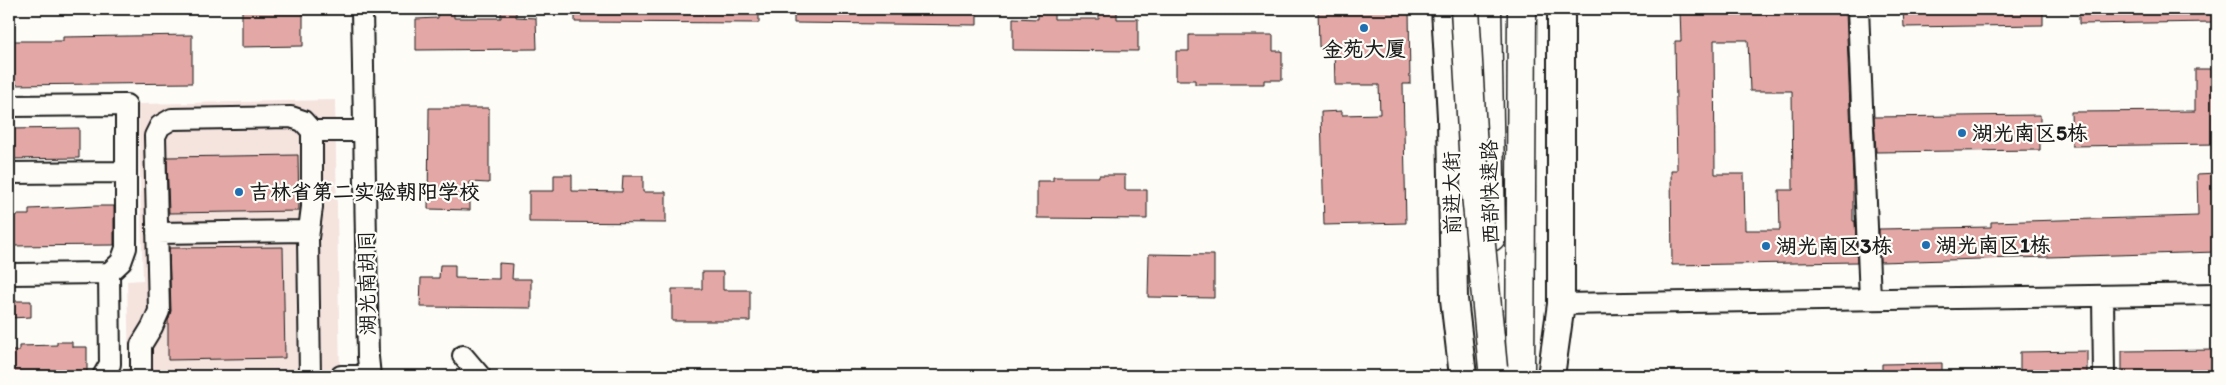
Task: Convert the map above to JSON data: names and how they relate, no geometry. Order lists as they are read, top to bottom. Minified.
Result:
{"streets":{"highway":["西部快速路"],"main road":["前进大街"],"street":["湖光南胡同"]},"crossings":[["西部快速路","前进大街"]],"places":["金苑大厦","湖光南区5栋","吉林省第二实验朝阳学校","湖光南区1栋","湖光南区3栋"]}
